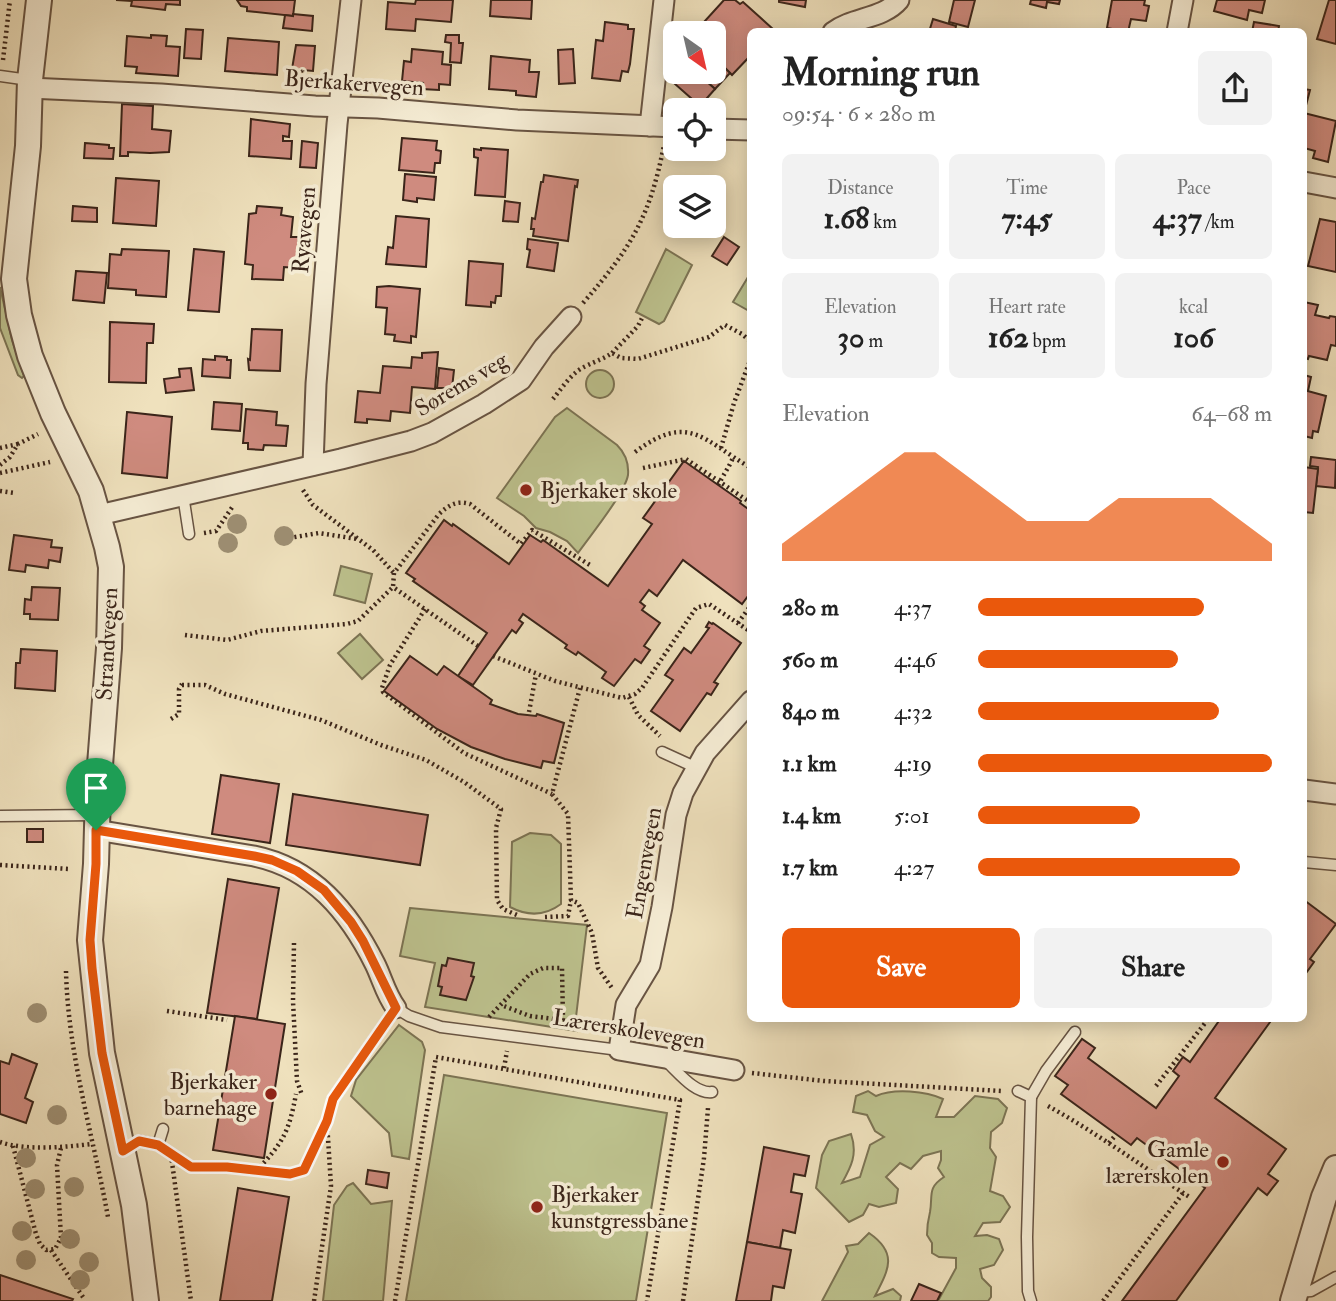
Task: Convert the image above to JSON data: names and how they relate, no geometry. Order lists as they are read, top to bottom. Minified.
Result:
{"streets":{"street":["Bjerkakervegen","Ryavegen","Sørems veg","Strandvegen","Engenvegen","Lærerskolevegen"]},"crossings":[["Bjerkakervegen","Ryavegen"],["Bjerkakervegen","Strandvegen"],["Ryavegen","Sørems veg"],["Sørems veg","Strandvegen"],["Engenvegen","Lærerskolevegen"]],"places":["Bjerkaker skole","Bjerkaker barnehage","Gamle lærerskolen","Bjerkaker kunstgressbane"],"north":"bottom right","page":{"heading":["Morning run","09:54 · 6 × 280 m"],"stats":[["Distance","1.68 km"],["Time","7:45"],["Pace","4:37 /km"],["Elevation","30 m"],["Heart rate","162 bpm"],["kcal","106"]],"chart":["Elevation","64–68 m"],"list":[{"name":"280 m","note":"4:37"},{"name":"560 m","note":"4:46"},{"name":"840 m","note":"4:32"},{"name":"1.1 km","note":"4:19"},{"name":"1.4 km","note":"5:01"},{"name":"1.7 km","note":"4:27"}],"buttons":["Save","Share"]}}
